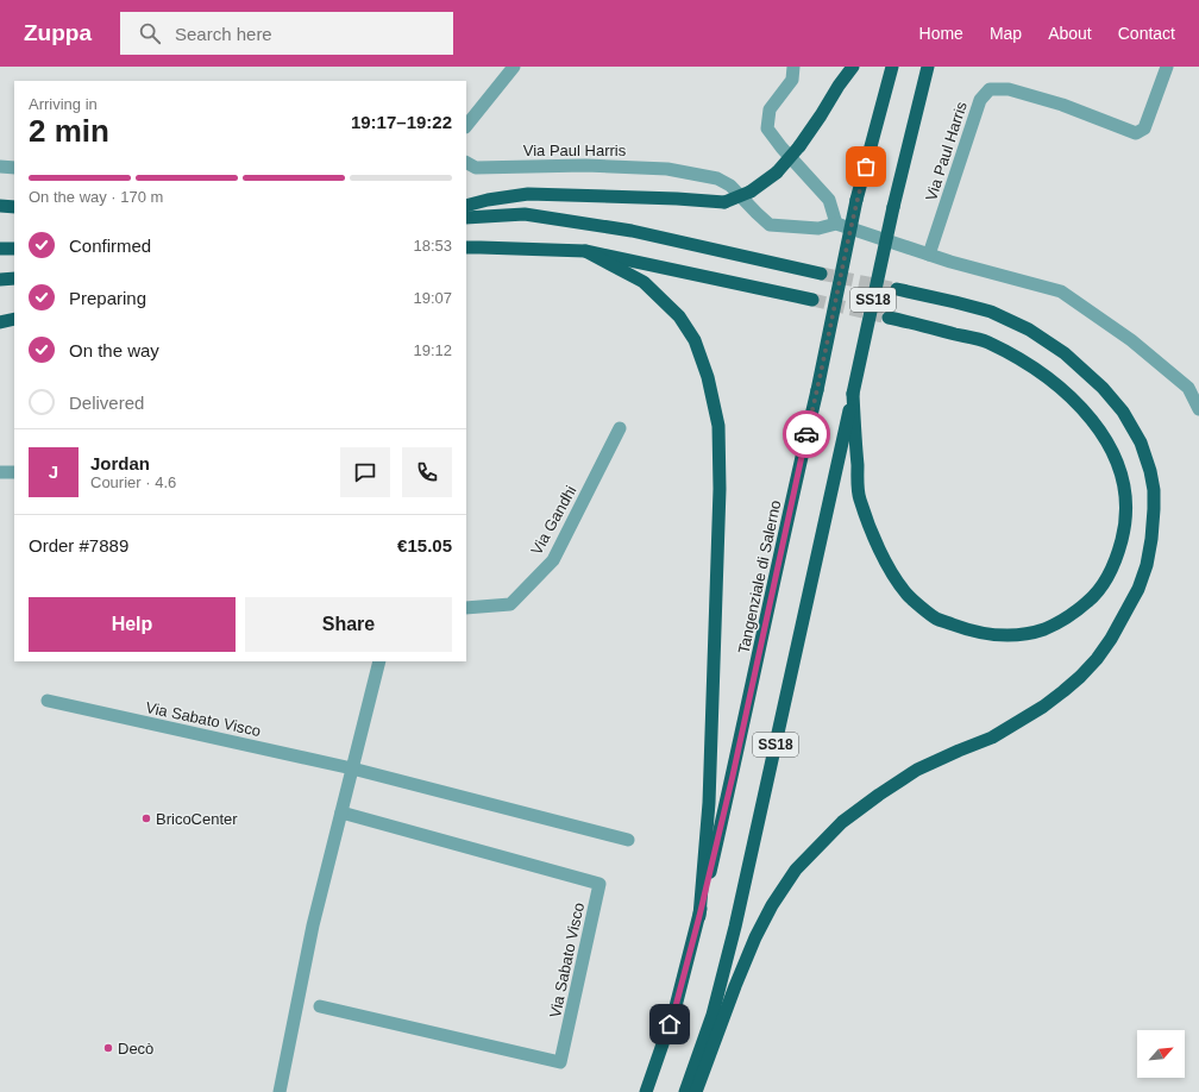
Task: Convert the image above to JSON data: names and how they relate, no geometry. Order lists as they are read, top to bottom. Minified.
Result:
{"streets":{"highway":["SS18","Tangenziale di Salerno"],"street":["Via Paul Harris","Via Gandhi","Via Sabato Visco"]},"places":["BricoCenter","Decò"],"north":"top right","page":{"header":"Zuppa","search":"Search here","nav":["Home","Map","About","Contact"],"heading":["2 min","Arriving in","19:17–19:22"],"panel":["Jordan","Courier · 4.6","Order #7889","€15.05"],"bar":"On the way · 170 m","list":[["Confirmed","18:53"],["Preparing","19:07"],["On the way","19:12"],"Delivered"],"round":"J","buttons":["Help","Share"]}}
